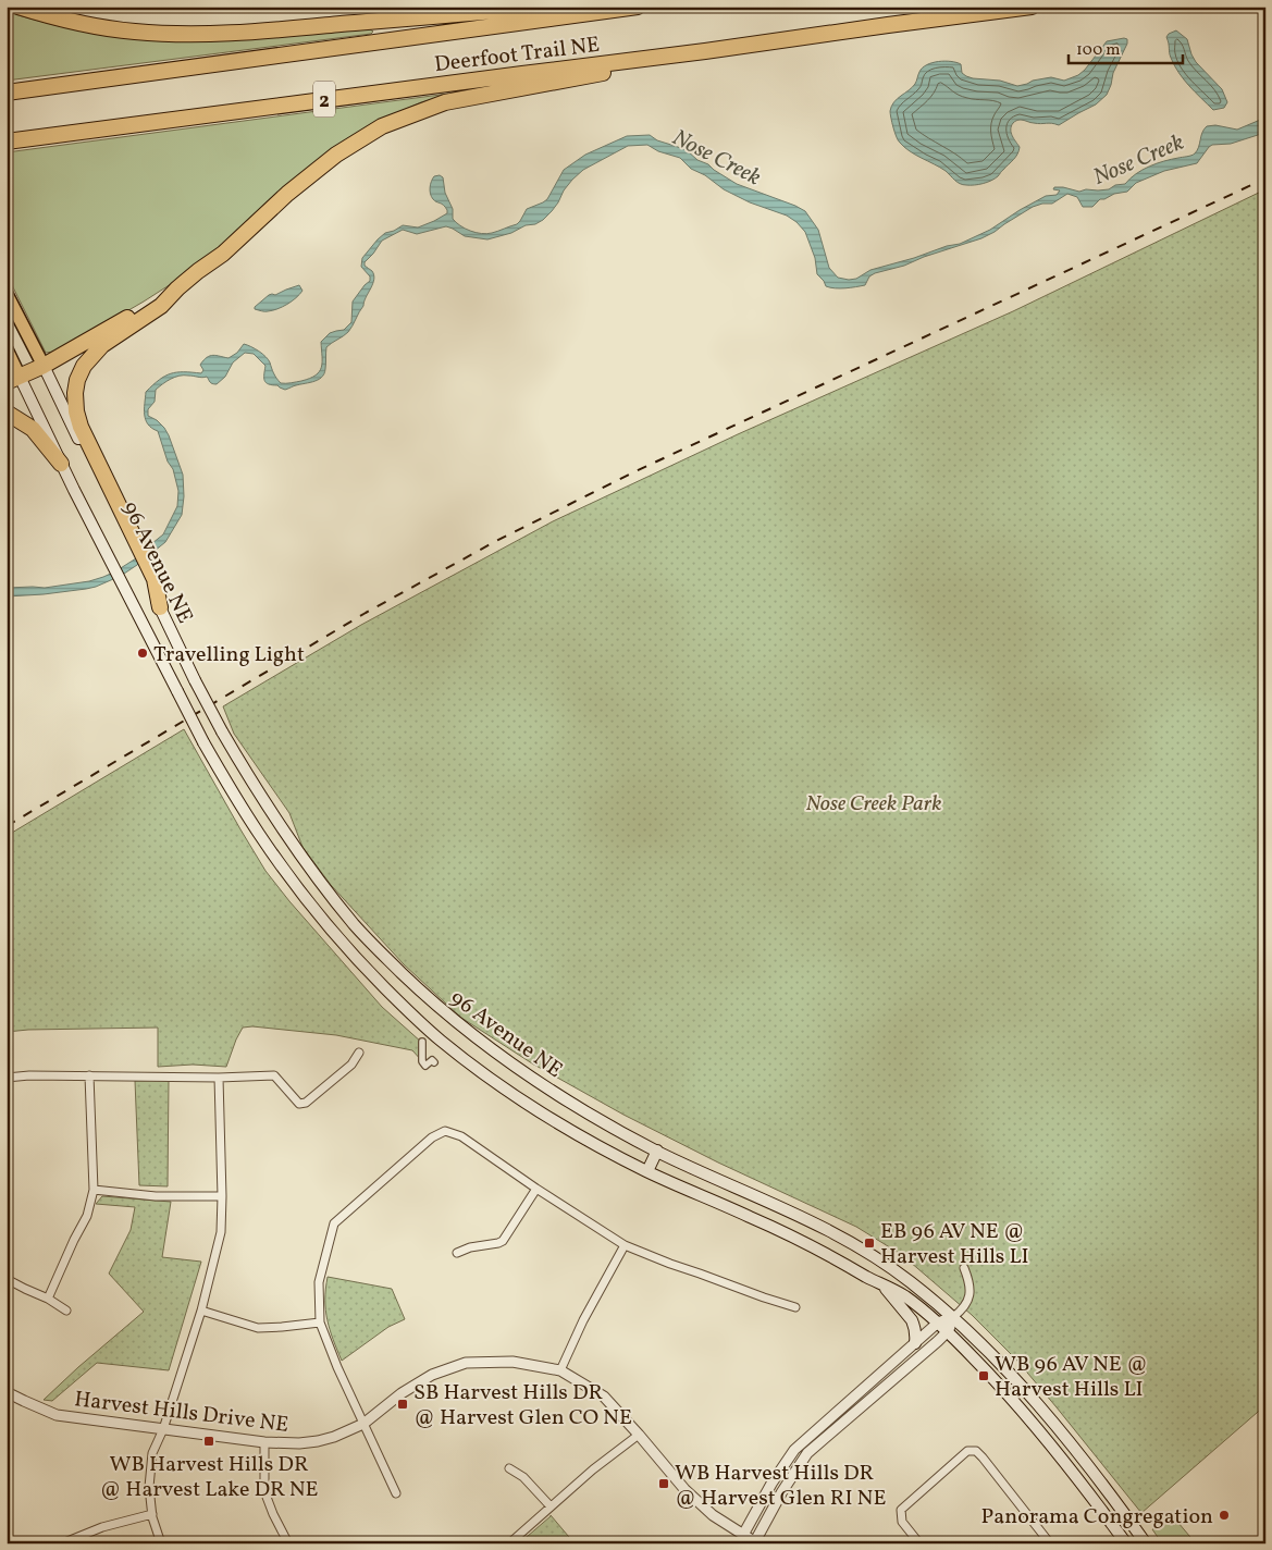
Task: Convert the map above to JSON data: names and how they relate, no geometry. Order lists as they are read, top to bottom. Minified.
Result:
{"streets":{"highway":["Deerfoot Trail NE","2"],"main road":["96 Avenue NE"],"street":["Harvest Hills Drive NE"]},"water":["Nose Creek"],"parks":["Nose Creek Park"],"places":{"other":["Travelling Light","Panorama Congregation"],"transit":["EB 96 AV NE @ Harvest Hills LI","WB 96 AV NE @ Harvest Hills LI","SB Harvest Hills DR @ Harvest Glen CO NE","WB Harvest Hills DR @ Harvest Lake DR NE","WB Harvest Hills DR @ Harvest Glen RI NE"]},"scale_bar":"100 m"}
